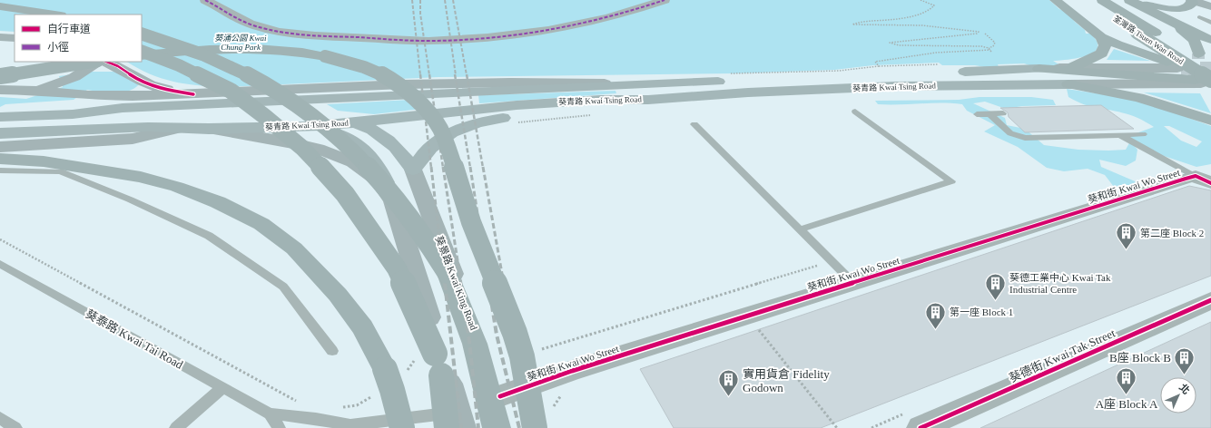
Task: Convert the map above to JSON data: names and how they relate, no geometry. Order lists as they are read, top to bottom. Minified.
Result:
{"streets":{"highway":["荃灣路 Tsuen Wan Road"],"main road":["葵青路 Kwai Tsing Road","葵景路 Kwai King Road"],"street":["葵和街 Kwai Wo Street","葵德街 Kwai Tak Street"],"lane":["葵泰路 Kwai Tai Road"]},"crossings":[["荃灣路 Tsuen Wan Road","葵青路 Kwai Tsing Road"],["葵和街 Kwai Wo Street","葵景路 Kwai King Road"]],"parks":["葵涌公園 Kwai Chung Park"],"places":{"building":["第二座 Block 2","葵德工業中心 Kwai Tak Industrial Centre","第一座 Block 1","B座 Block B","A座 Block A","實用貨倉 Fidelity Godown"]},"legend":["自行車道","小徑"],"north":"top right"}
